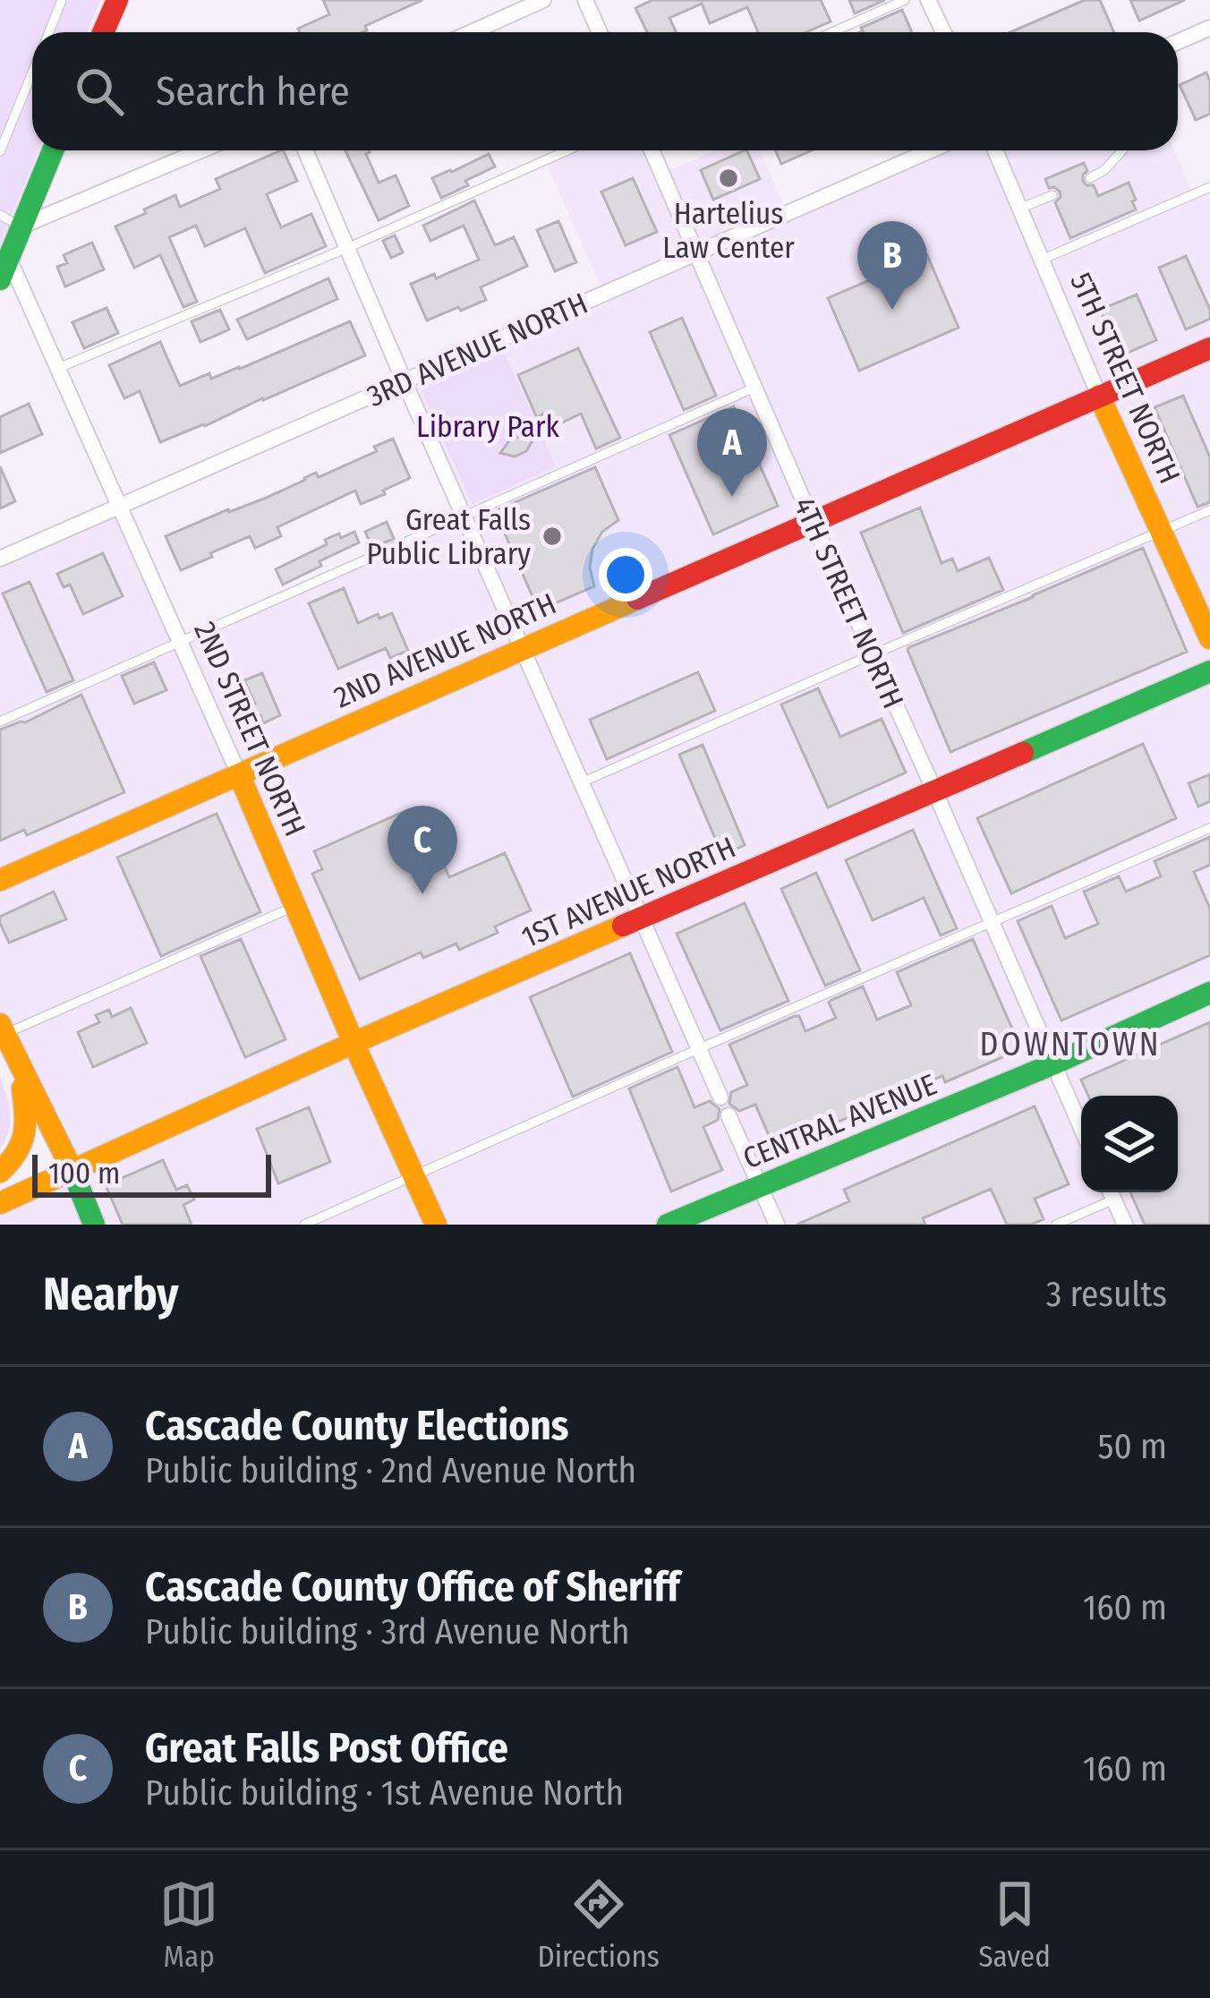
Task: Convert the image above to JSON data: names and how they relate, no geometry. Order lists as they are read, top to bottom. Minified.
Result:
{"streets":{"main road":["5TH STREET NORTH","2ND AVENUE NORTH","2ND STREET NORTH","1ST AVENUE NORTH","CENTRAL AVENUE"],"street":["3RD AVENUE NORTH","4TH STREET NORTH"]},"crossings":[["3RD AVENUE NORTH","4TH STREET NORTH"],["3RD AVENUE NORTH","2ND STREET NORTH"],["5TH STREET NORTH","2ND AVENUE NORTH"],["4TH STREET NORTH","2ND AVENUE NORTH"],["4TH STREET NORTH","1ST AVENUE NORTH"],["4TH STREET NORTH","CENTRAL AVENUE"],["2ND AVENUE NORTH","2ND STREET NORTH"],["2ND STREET NORTH","1ST AVENUE NORTH"]],"districts":["DOWNTOWN"],"parks":["Library Park"],"places":["Hartelius Law Center","Great Falls Public Library"],"scale_bar":"100 m","page":{"search":"Search here","pins":["B","A","C"],"scale":"100 m","heading":["Nearby","3 results"],"list":[{"mark":"A","name":"Cascade County Elections","note":"Public building · 2nd Avenue North","value":"50 m"},{"mark":"B","name":"Cascade County Office of Sheriff","note":"Public building · 3rd Avenue North","value":"160 m"},{"mark":"C","name":"Great Falls Post Office","note":"Public building · 1st Avenue North","value":"160 m"}],"nav":["Map","Directions","Saved"]}}
